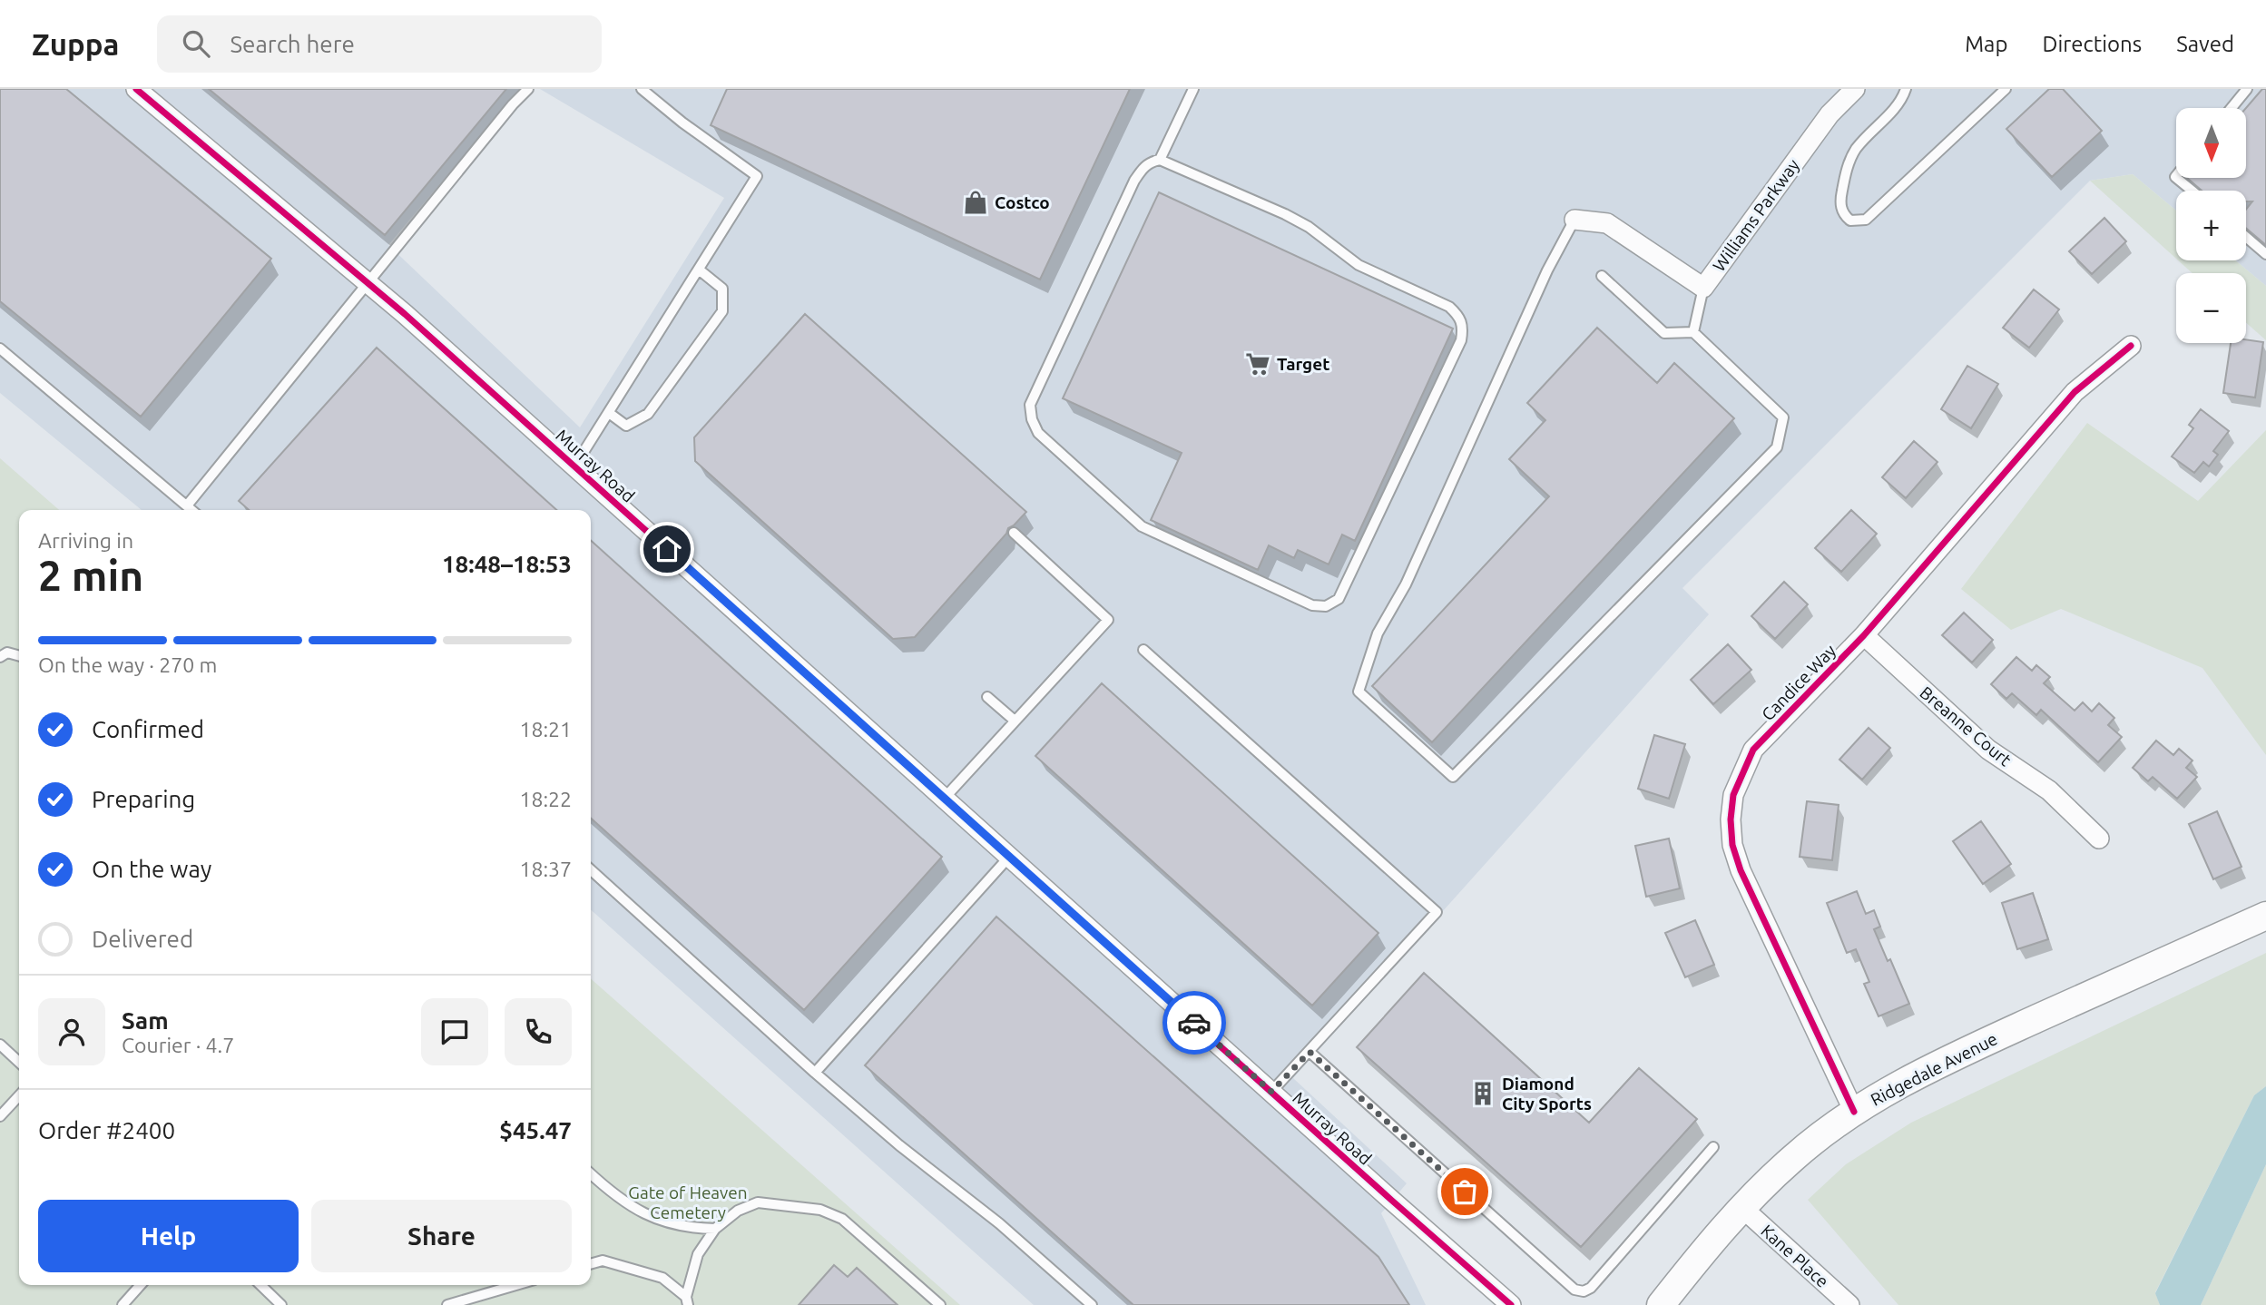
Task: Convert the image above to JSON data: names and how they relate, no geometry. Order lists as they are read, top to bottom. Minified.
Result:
{"streets":{"main road":["Ridgedale Avenue"],"street":["Williams Parkway","Murray Road","Candice Way","Breanne Court","Kane Place"]},"crossings":[["Candice Way","Breanne Court"],["Candice Way","Ridgedale Avenue"],["Ridgedale Avenue","Kane Place"]],"parks":["Gate of Heaven Cemetery"],"places":{"shop":["Costco"],"supermarket":["Target"],"building":["Diamond City Sports"]},"north":"bottom","page":{"header":"Zuppa","search":"Search here","nav":["Map","Directions","Saved"],"map_buttons":["+","−"],"heading":["2 min","Arriving in","18:48–18:53"],"panel":["Sam","Courier · 4.7","Order #2400","$45.47"],"bar":"On the way · 270 m","list":[["Confirmed","18:21"],["Preparing","18:22"],["On the way","18:37"],"Delivered"],"buttons":["Help","Share"]}}
